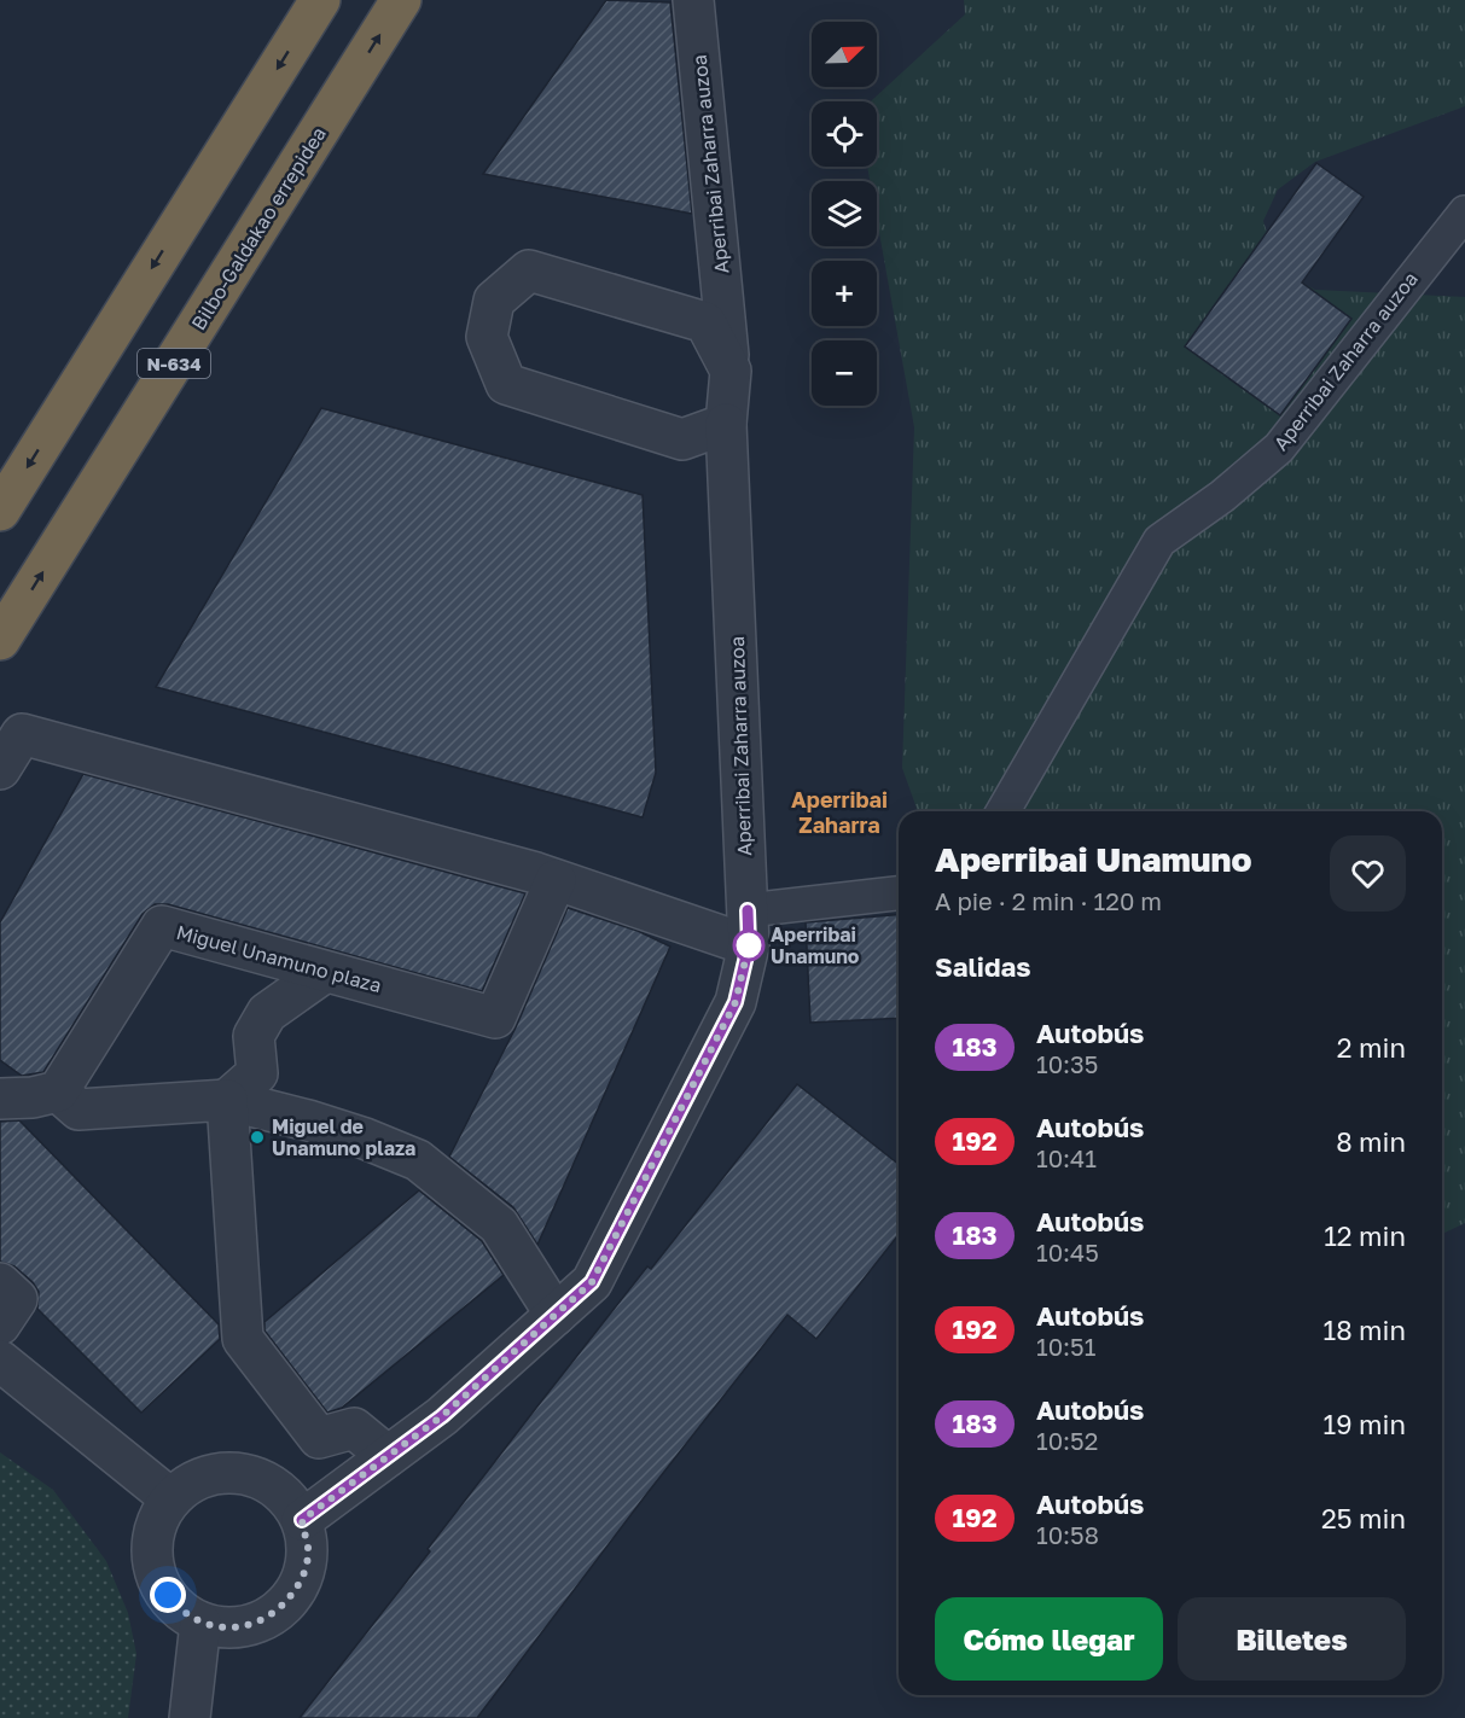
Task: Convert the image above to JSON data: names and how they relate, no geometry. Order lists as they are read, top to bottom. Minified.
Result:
{"streets":{"highway":["Bilbo-Galdakao errepidea","N-634"],"street":["Aperribai Zaharra auzoa","Miguel Unamuno plaza"]},"districts":["Aperribai Zaharra"],"places":["Aperribai Unamuno","Miguel de Unamuno plaza"],"lines":["bus line 183"],"north":"top right","page":{"map_buttons":["+","−"],"heading":[["Aperribai Unamuno","A pie · 2 min · 120 m"],"Salidas"],"list":[{"mark":"183","name":"Autobús","note":"10:35","value":"2 min"},{"mark":"192","name":"Autobús","note":"10:41","value":"8 min"},{"mark":"183","name":"Autobús","note":"10:45","value":"12 min"},{"mark":"192","name":"Autobús","note":"10:51","value":"18 min"},{"mark":"183","name":"Autobús","note":"10:52","value":"19 min"},{"mark":"192","name":"Autobús","note":"10:58","value":"25 min"}],"buttons":["Cómo llegar","Billetes"]}}
